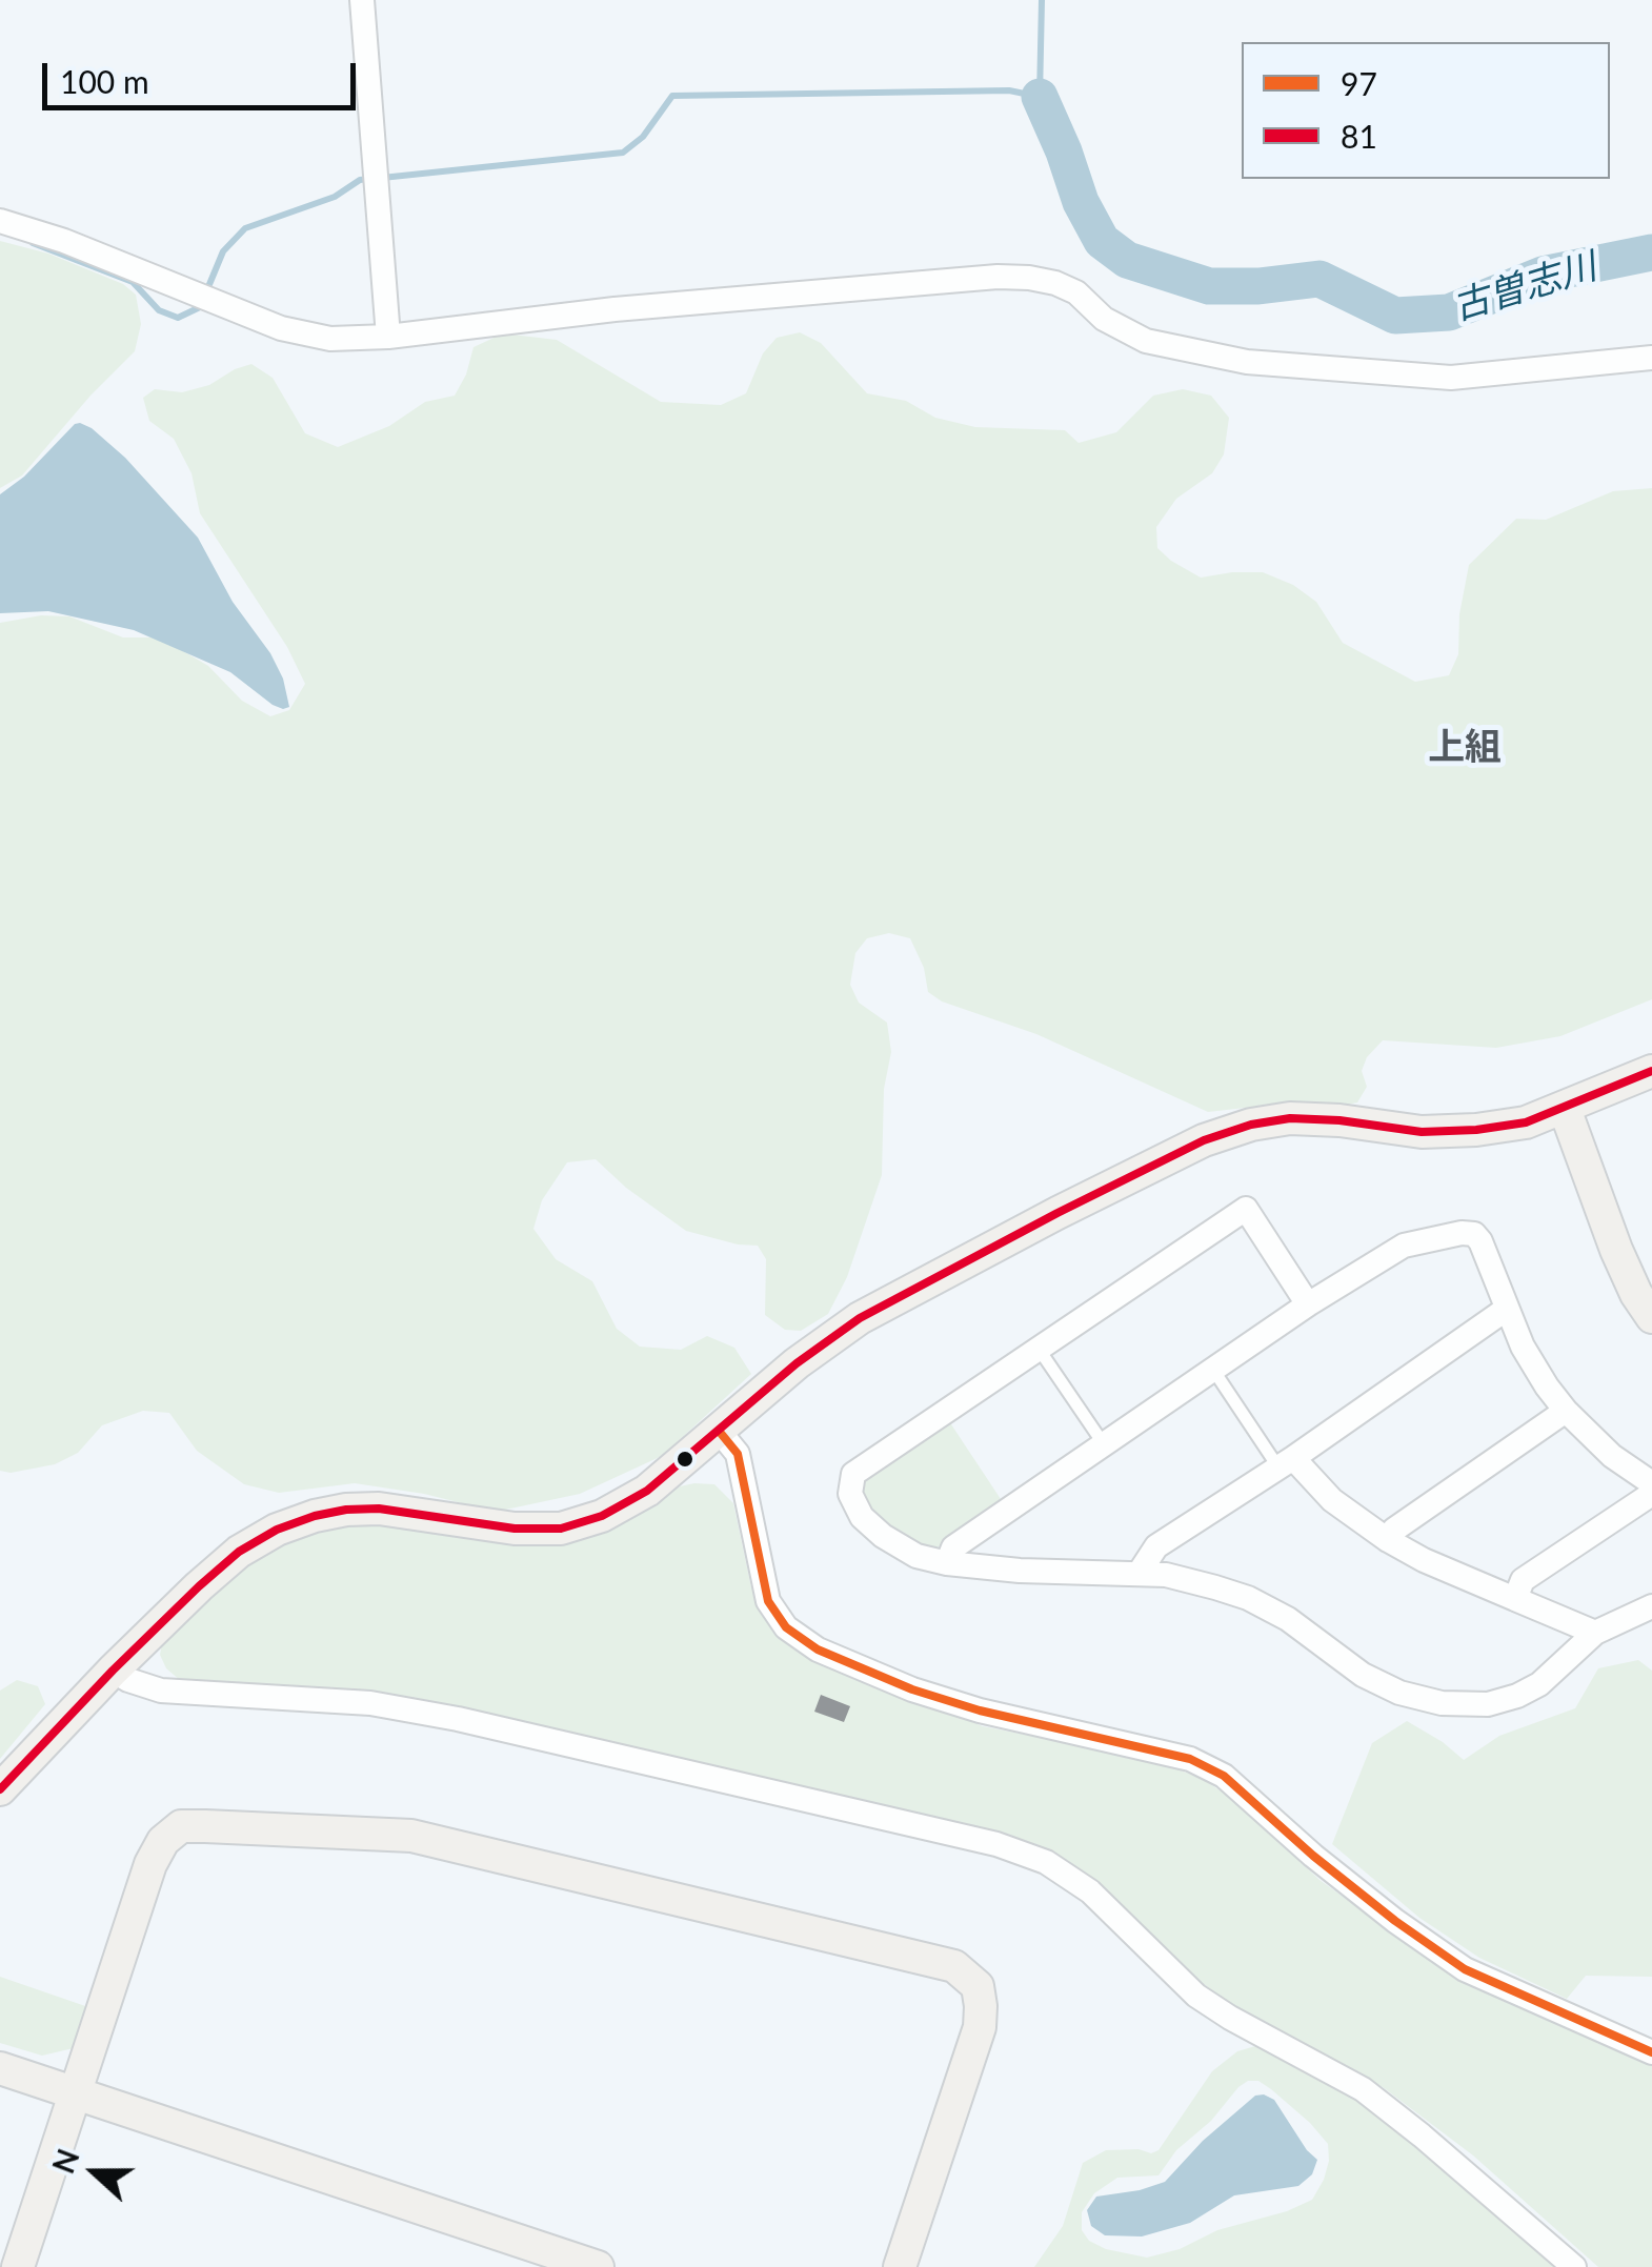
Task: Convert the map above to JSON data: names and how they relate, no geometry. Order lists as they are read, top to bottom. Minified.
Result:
{"districts":["上組"],"water":["古曽志川"],"lines":["transit line 81","transit line 97"],"legend":["97","81"],"scale_bar":"100 m","north":"left"}
